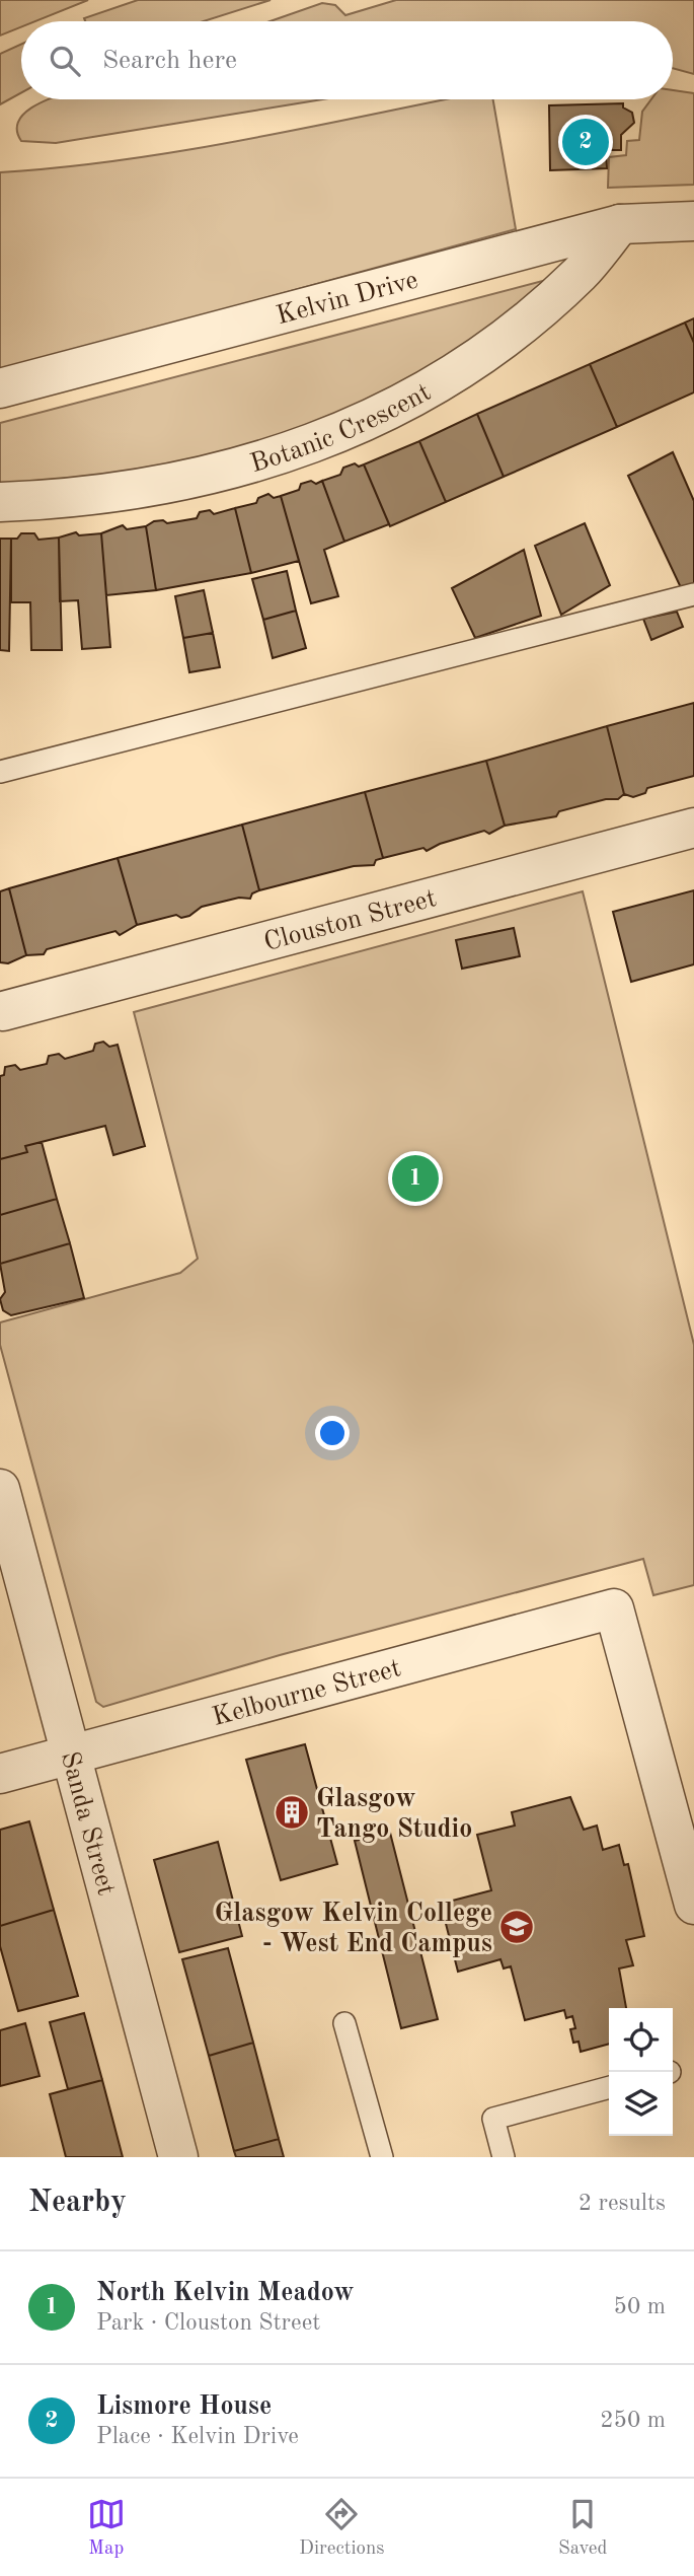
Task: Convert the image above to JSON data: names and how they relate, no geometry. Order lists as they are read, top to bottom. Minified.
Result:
{"streets":{"street":["Kelvin Drive","Botanic Crescent","Clouston Street","Kelbourne Street","Sanda Street"]},"crossings":[["Kelvin Drive","Botanic Crescent"],["Kelbourne Street","Sanda Street"]],"places":{"building":["Glasgow Tango Studio"],"school or university":["Glasgow Kelvin College - West End Campus"]},"page":{"search":"Search here","pins":["2","1"],"heading":["Nearby","2 results"],"list":[{"mark":"1","name":"North Kelvin Meadow","note":"Park · Clouston Street","value":"50 m"},{"mark":"2","name":"Lismore House","note":"Place · Kelvin Drive","value":"250 m"}],"nav":["Map","Directions","Saved"]}}
